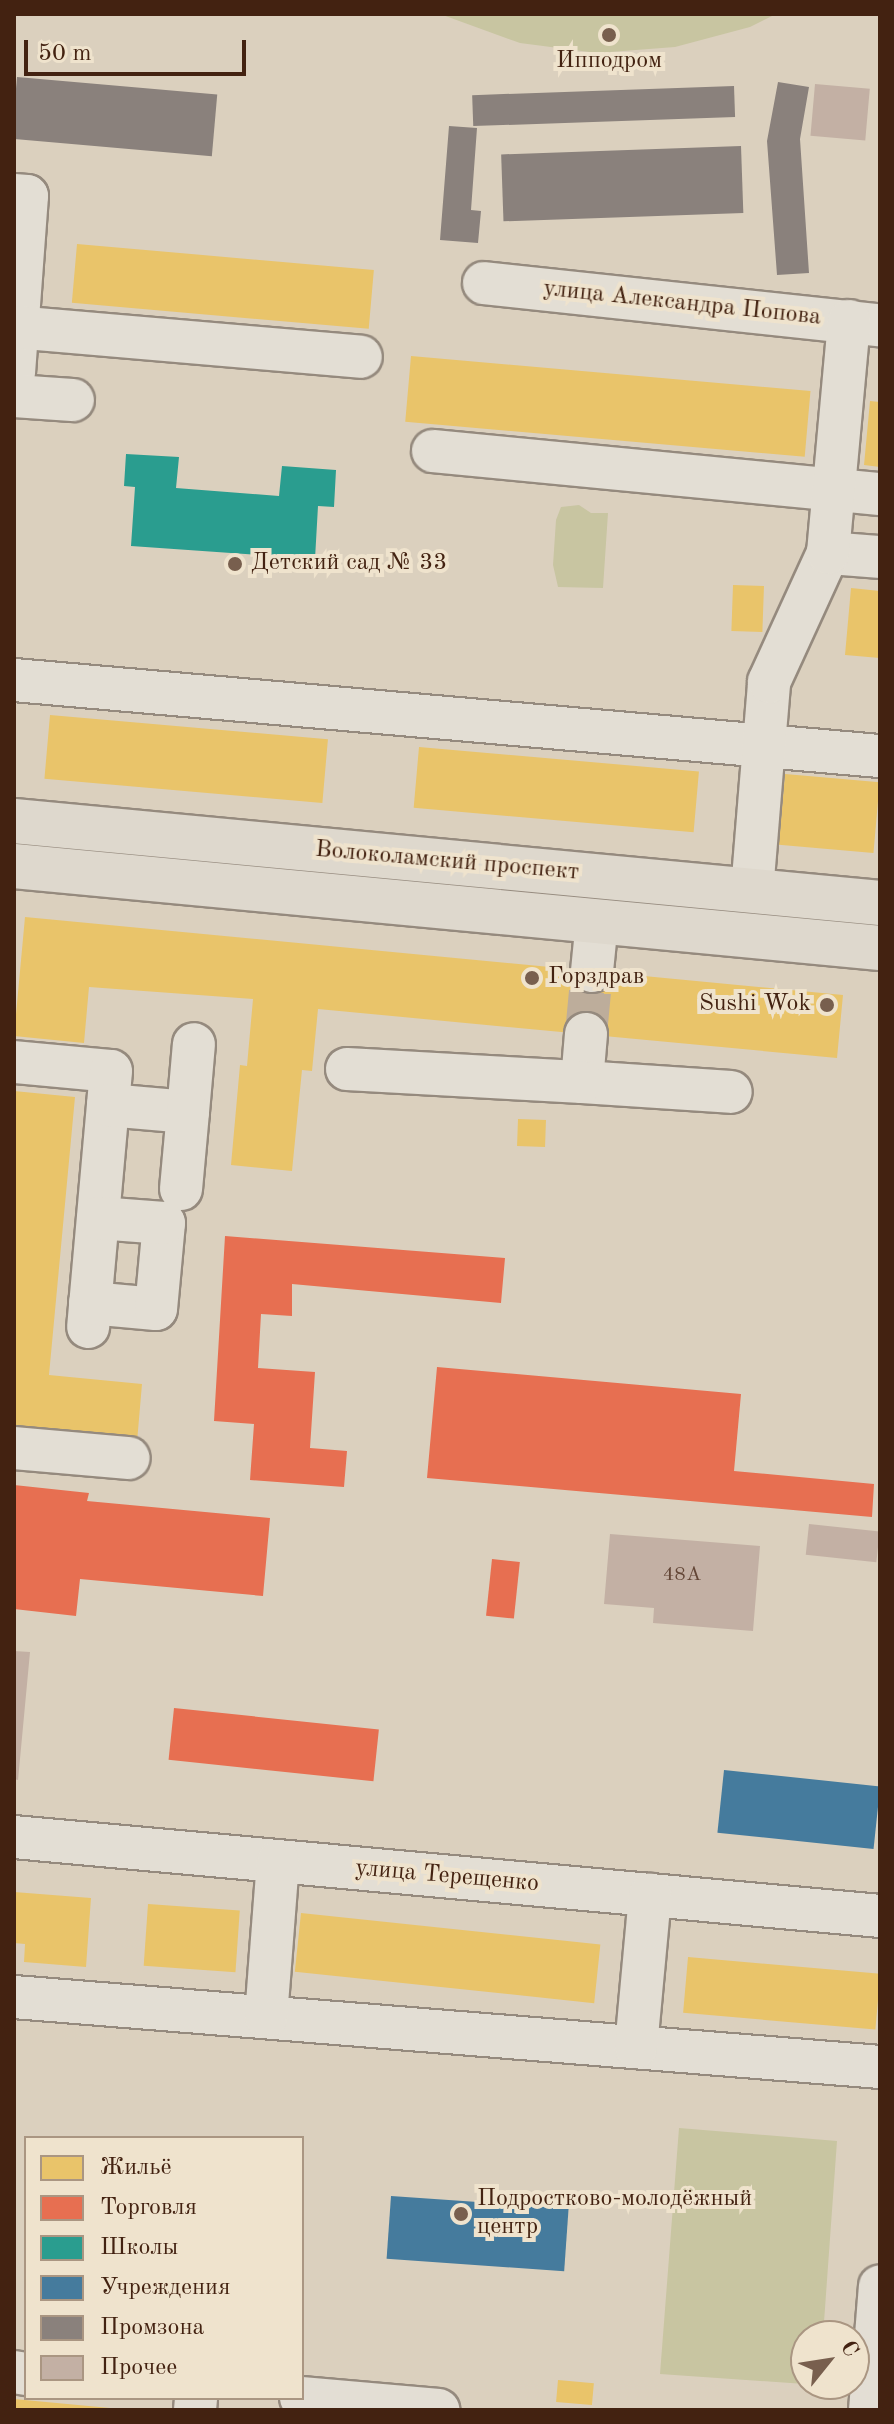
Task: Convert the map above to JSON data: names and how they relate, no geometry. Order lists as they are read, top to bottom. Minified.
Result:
{"streets":{"main road":["Волоколамский проспект"],"street":["улица Александра Попова","улица Терещенко"]},"places":["Ипподром","Детский сад № 33","Горздрав","Sushi Wok","Подростково-молодёжный центр"],"house_numbers":["48А"],"legend":["Жильё","Торговля","Школы","Учреждения","Промзона","Прочее"],"scale_bar":"50 m","north":"top right"}
